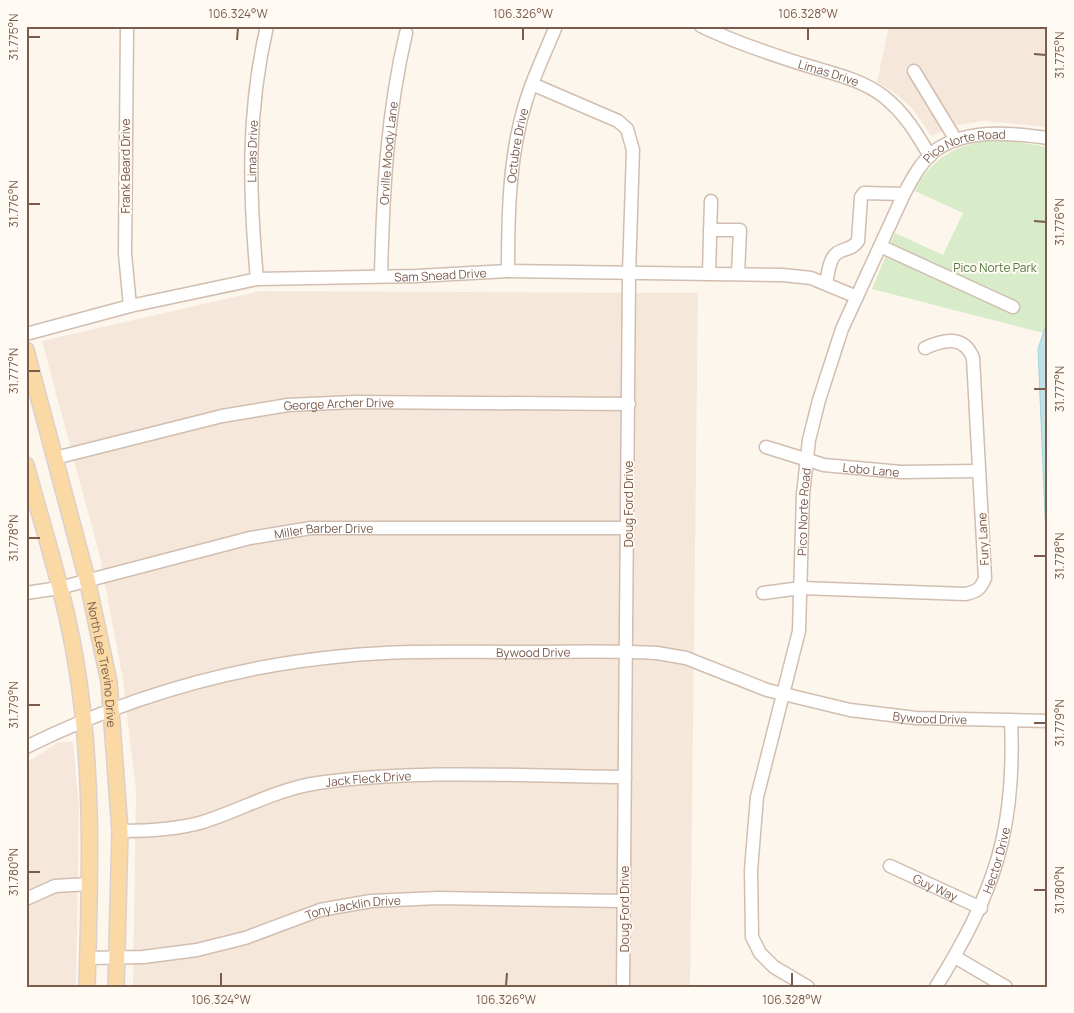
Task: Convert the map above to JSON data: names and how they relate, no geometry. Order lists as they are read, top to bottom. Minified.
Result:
{"streets":{"main road":["North Lee Trevino Drive"],"street":["Limas Drive","Octubre Drive","Pico Norte Road","Orville Moody Lane","Frank Beard Drive","Sam Snead Drive","George Archer Drive","Lobo Lane","Doug Ford Drive","Miller Barber Drive","Fury Lane","Bywood Drive","Jack Fleck Drive","Hector Drive","Guy Way","Tony Jacklin Drive"]},"crossings":[["Limas Drive","Pico Norte Road"],["Limas Drive","Sam Snead Drive"],["Octubre Drive","Sam Snead Drive"],["Octubre Drive","Doug Ford Drive"],["Pico Norte Road","Sam Snead Drive"],["Pico Norte Road","Lobo Lane"],["Pico Norte Road","Fury Lane"],["Pico Norte Road","Bywood Drive"],["Orville Moody Lane","Sam Snead Drive"],["Frank Beard Drive","Sam Snead Drive"],["Sam Snead Drive","Doug Ford Drive"],["George Archer Drive","Doug Ford Drive"],["George Archer Drive","North Lee Trevino Drive"],["Lobo Lane","Fury Lane"],["Doug Ford Drive","Miller Barber Drive"],["Doug Ford Drive","Bywood Drive"],["Doug Ford Drive","Jack Fleck Drive"],["Doug Ford Drive","Tony Jacklin Drive"],["Miller Barber Drive","North Lee Trevino Drive"],["Bywood Drive","North Lee Trevino Drive"],["Bywood Drive","Hector Drive"],["North Lee Trevino Drive","Jack Fleck Drive"],["North Lee Trevino Drive","Tony Jacklin Drive"],["Hector Drive","Guy Way"]],"parks":["Pico Norte Park"],"coordinates":["106.324°W","106.326°W","106.328°W","31.775°N","31.776°N","31.777°N","31.778°N","31.779°N","31.780°N"]}
